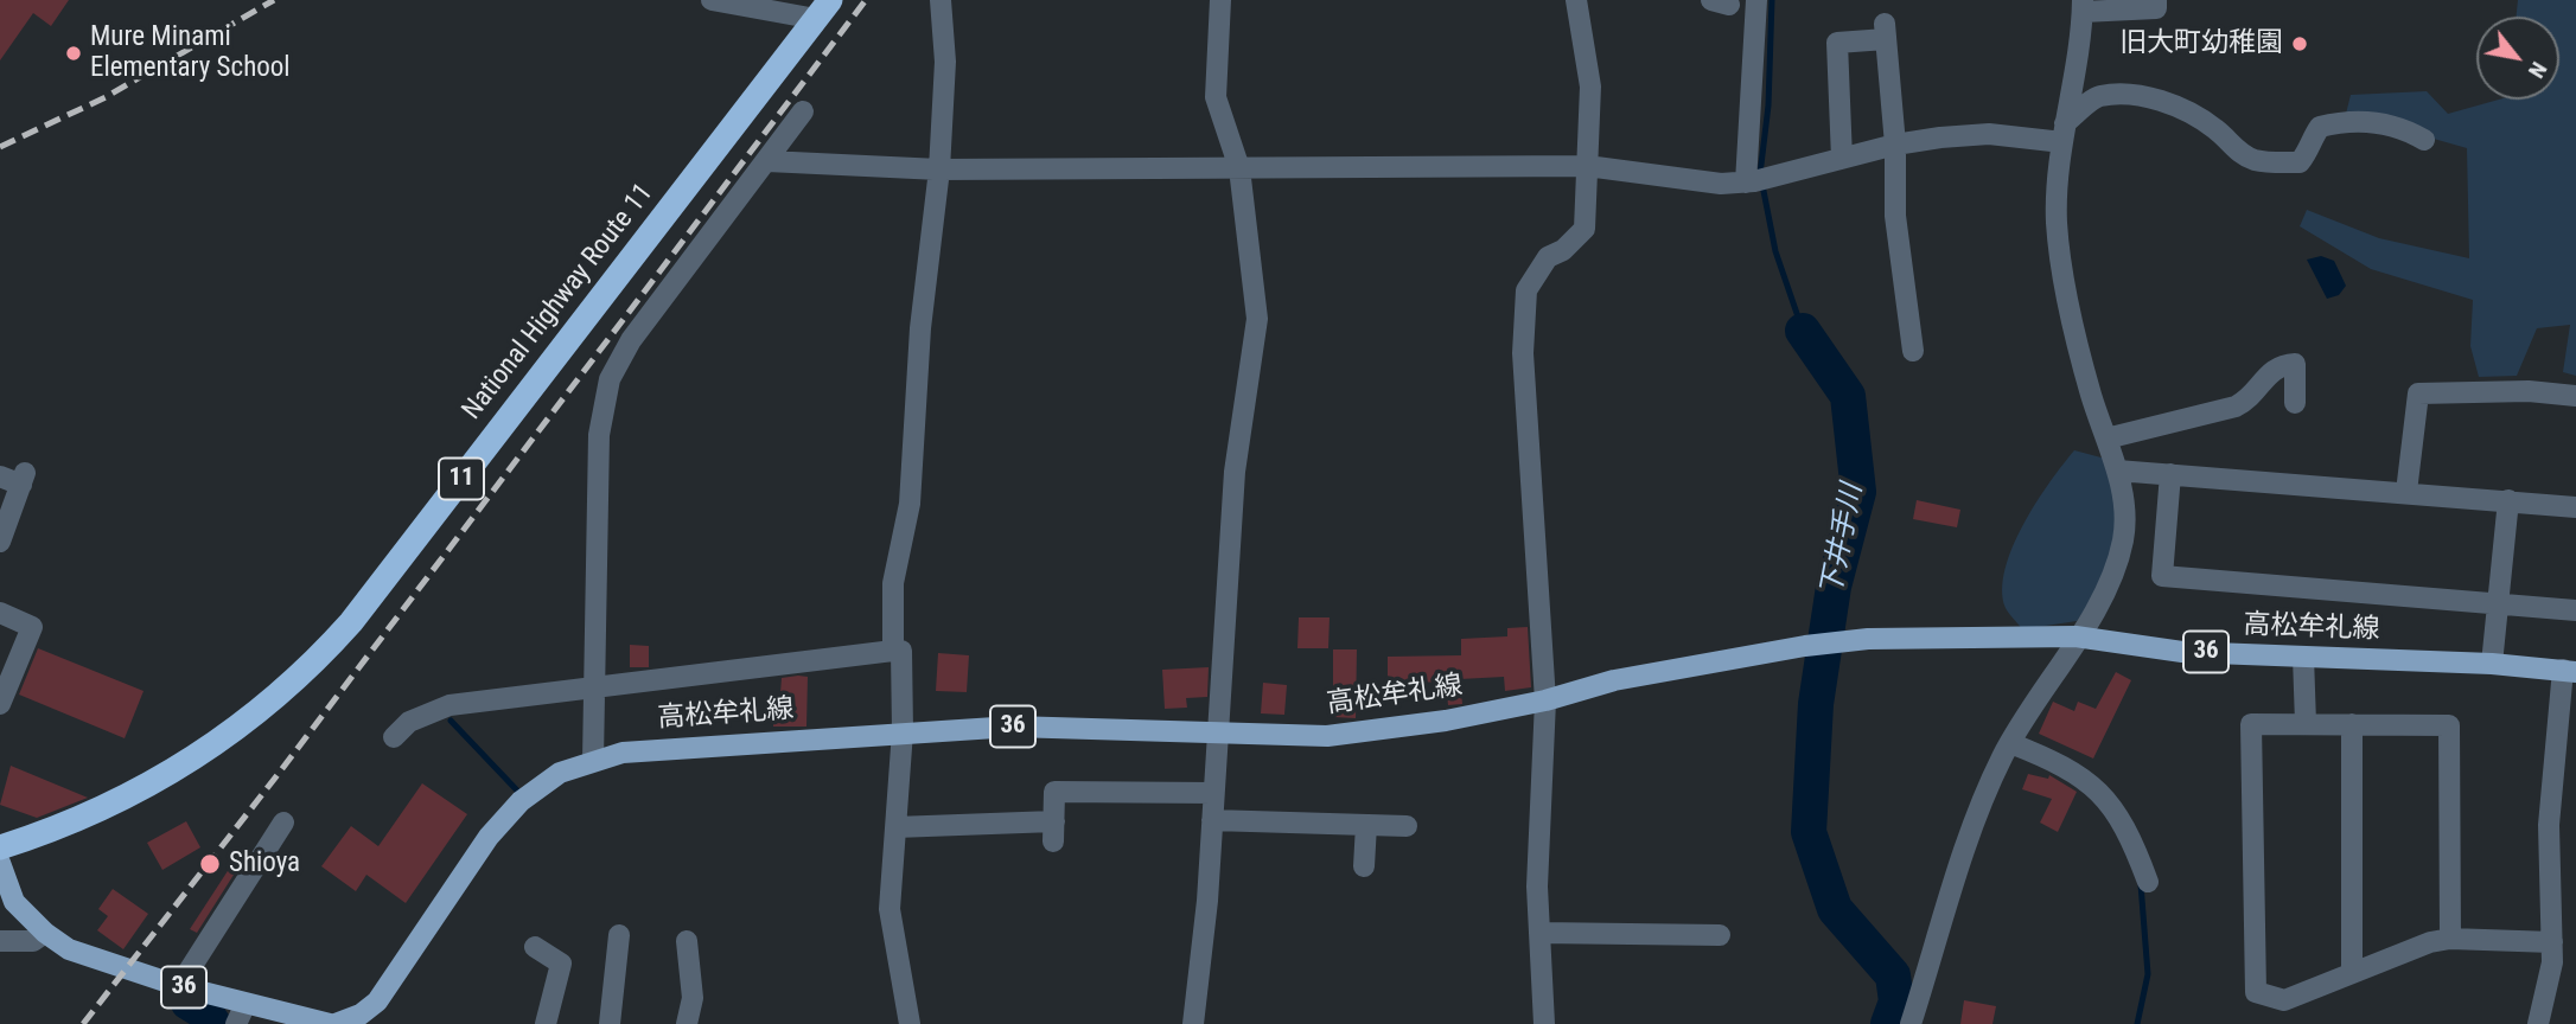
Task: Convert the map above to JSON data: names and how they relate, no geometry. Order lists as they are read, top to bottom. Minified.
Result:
{"streets":{"highway":["National Highway Route 11","11"],"main road":["高松牟礼線","36"]},"water":["下井手川"],"places":["旧大町幼稚園","Mure Minami Elementary School","Shioya"],"north":"bottom right"}
